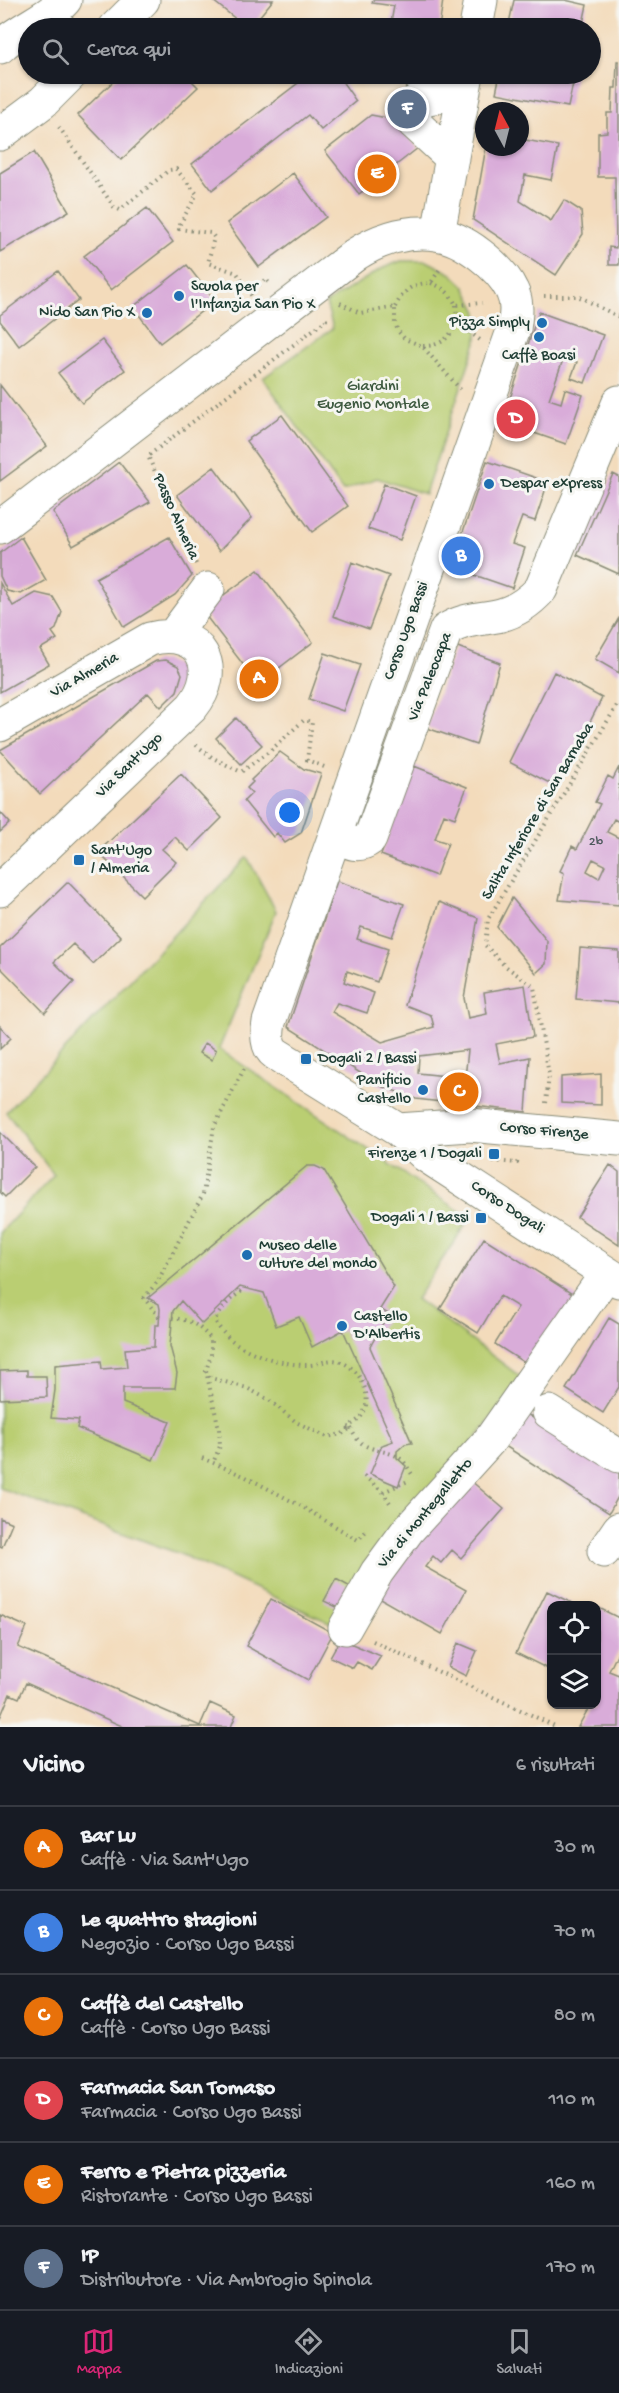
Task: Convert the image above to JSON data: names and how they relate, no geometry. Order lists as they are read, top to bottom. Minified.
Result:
{"streets":{"street":["Corso Ugo Bassi","Via Almeria","Via Paleocapa","Via Sant'Ugo","Corso Firenze","Corso Dogali","Via di Montegalletto"],"path":["Passo Almeria","Salita Inferiore di San Barnaba"]},"crossings":[["Corso Ugo Bassi","Via Paleocapa"],["Corso Ugo Bassi","Corso Firenze"],["Corso Ugo Bassi","Corso Dogali"],["Via Almeria","Via Sant'Ugo"],["Corso Firenze","Corso Dogali"],["Corso Dogali","Via di Montegalletto"]],"parks":["Giardini Eugenio Montale"],"places":{"other":["Scuola per l'Infanzia San Pio X","Nido San Pio X","Pizza Simply","Caffè Boasi","Despar express","Panificio Castello","Museo delle culture del mondo","Castello D'Albertis"],"transit":["Sant'Ugo / Almeria","Dogali 2 / Bassi","Firenze 1 / Dogali","Dogali 1 / Bassi"]},"house_numbers":["2b"],"north":"top","page":{"search":"Cerca qui","pins":["F","E","D","B","A","C"],"heading":["Vicino","6 risultati"],"list":[{"mark":"A","name":"Bar Lu","note":"Caffè · Via Sant'Ugo","value":"30 m"},{"mark":"B","name":"Le quattro stagioni","note":"Negozio · Corso Ugo Bassi","value":"70 m"},{"mark":"C","name":"Caffè del Castello","note":"Caffè · Corso Ugo Bassi","value":"80 m"},{"mark":"D","name":"Farmacia San Tomaso","note":"Farmacia · Corso Ugo Bassi","value":"110 m"},{"mark":"E","name":"Ferro e Pietra pizzeria","note":"Ristorante · Corso Ugo Bassi","value":"160 m"},{"mark":"F","name":"IP","note":"Distributore · Via Ambrogio Spinola","value":"170 m"}],"nav":["Mappa","Indicazioni","Salvati"]}}
